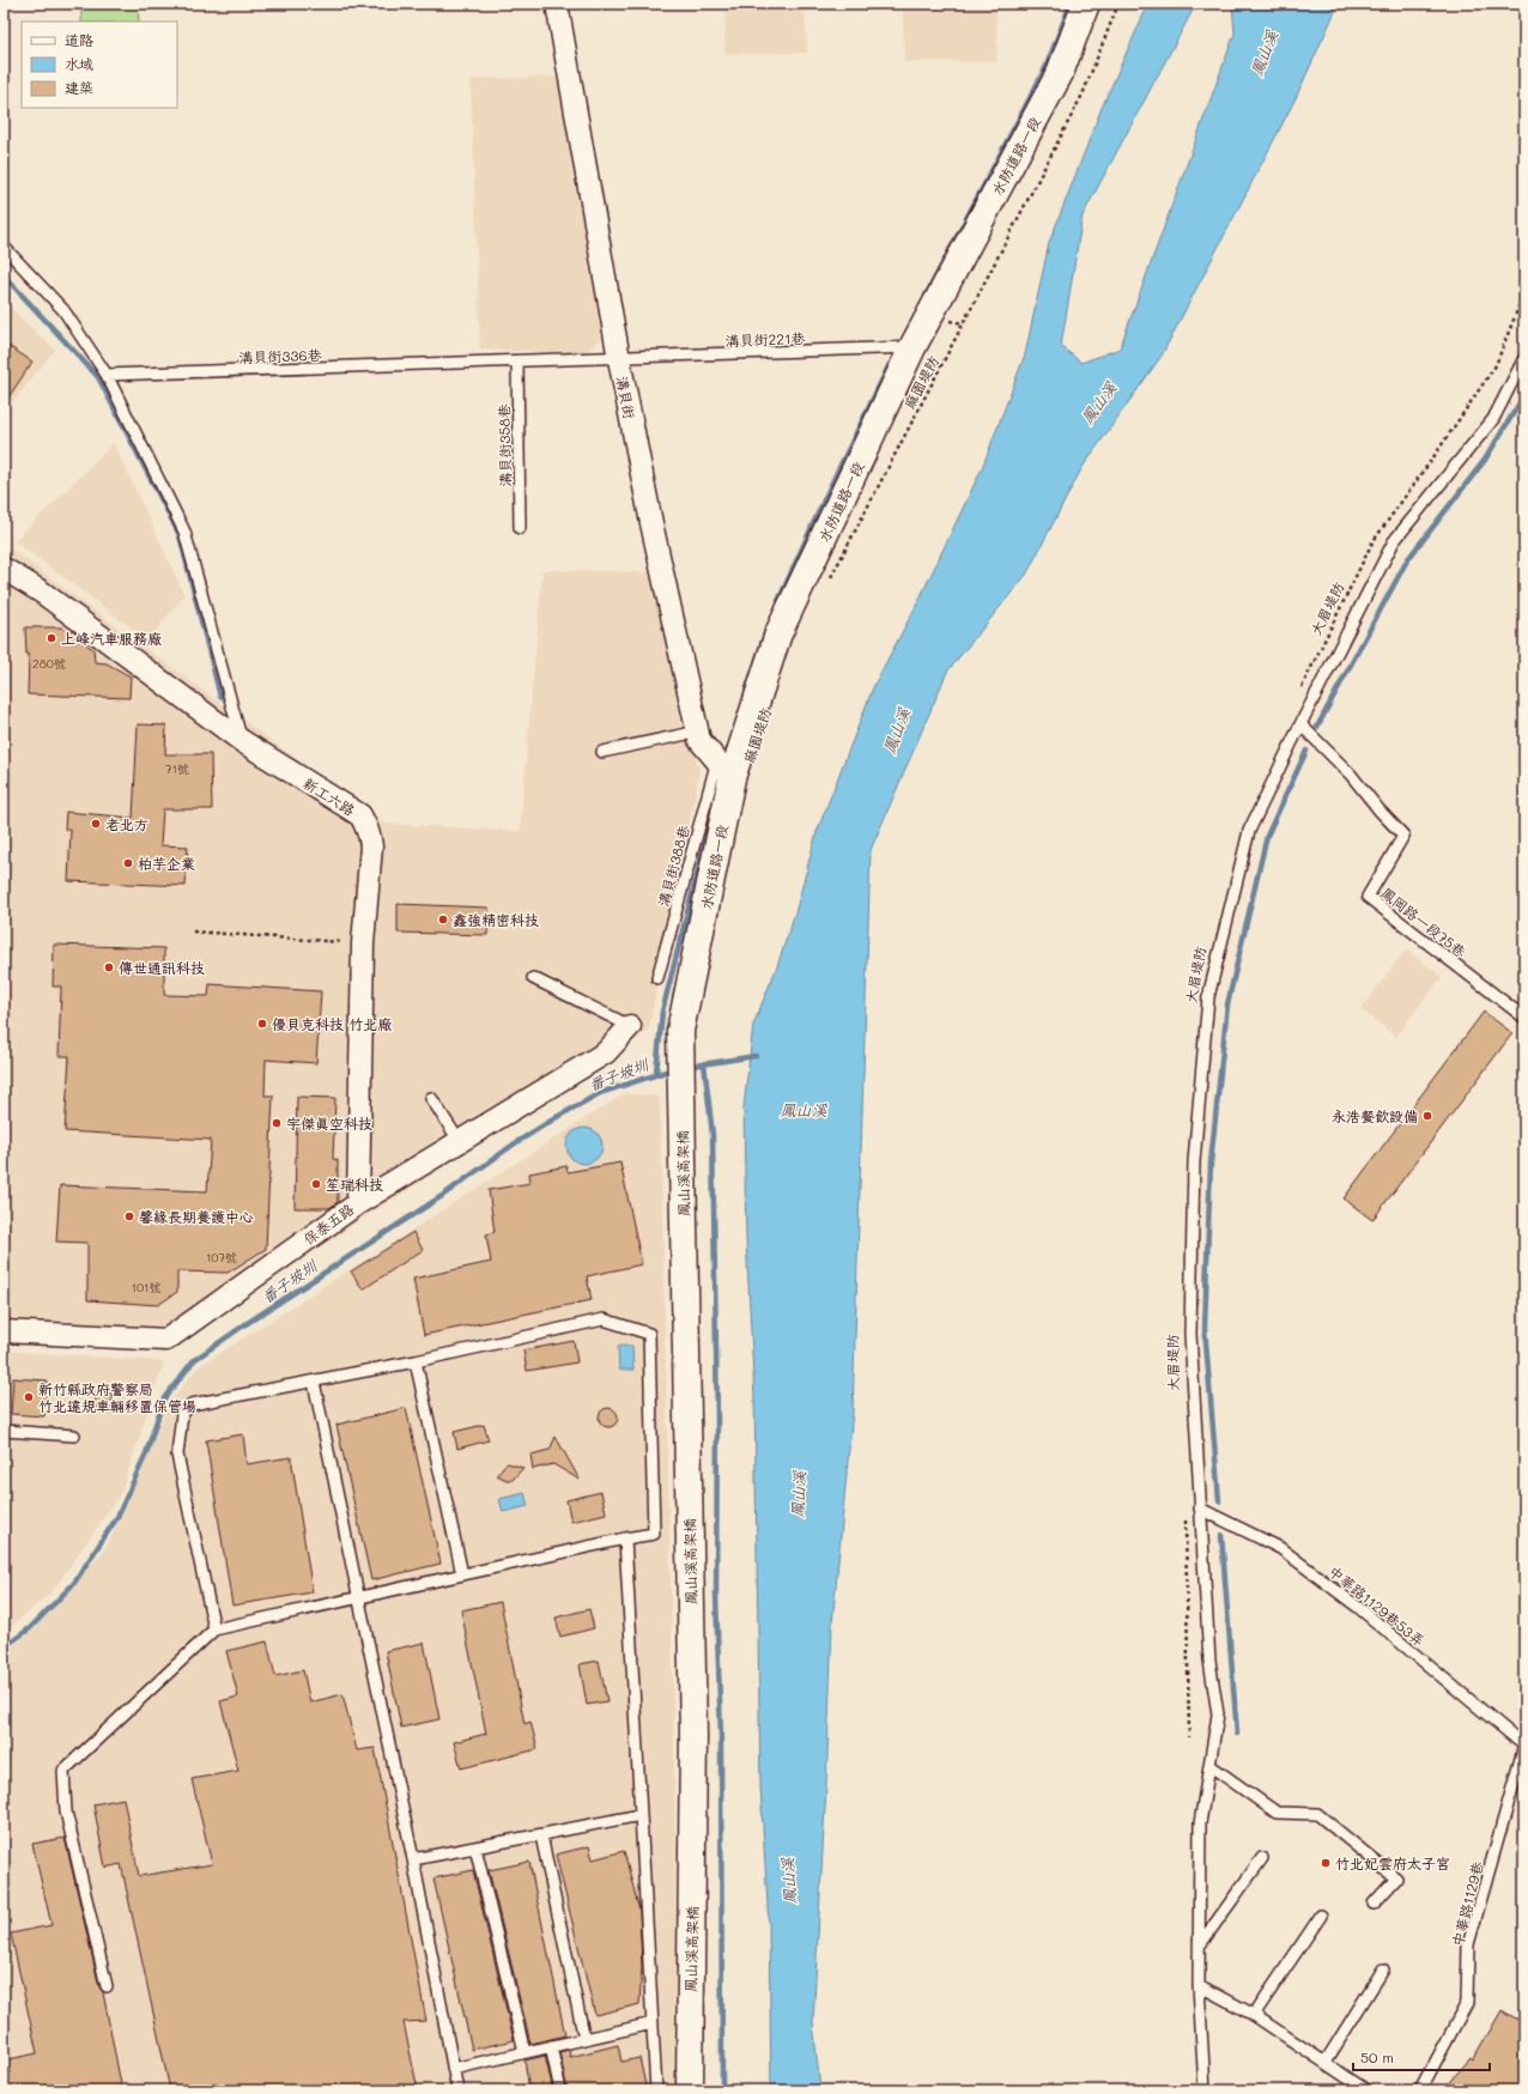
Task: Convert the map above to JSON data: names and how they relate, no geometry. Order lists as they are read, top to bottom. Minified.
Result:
{"streets":{"street":["水防道路一段","溝貝街","新工六路","鳳山溪高架橋","保泰五路"],"lane":["溝貝街221巷","溝貝街336巷","溝貝街358巷","溝貝街388巷","鳳岡路一段75巷","中華路1129巷53弄","中華路1129巷"],"path":["麻園堤防","大眉堤防"]},"crossings":[["水防道路一段","溝貝街221巷"],["水防道路一段","溝貝街"],["水防道路一段","溝貝街388巷"],["水防道路一段","鳳山溪高架橋"],["溝貝街221巷","溝貝街336巷"],["溝貝街221巷","溝貝街"],["溝貝街336巷","溝貝街"],["溝貝街336巷","溝貝街358巷"],["溝貝街","溝貝街388巷"],["新工六路","保泰五路"],["中華路1129巷53弄","中華路1129巷"]],"water":["鳳山溪","番子坡圳"],"places":["上峰汽車服務廠","老北方","柏芋企業","鑫強精密科技","傳世通訊科技","優貝克科技 竹北廠","永浩餐飲設備","宇傑真空科技","笙瑞科技","馨緣長期養護中心","新竹縣政府警察局 竹北違規車輛移置保管場","竹北妃雲府太子宮"],"house_numbers":["280號","71號","107號","101號"],"legend":["道路","水域","建築"],"scale_bar":"50 m"}
